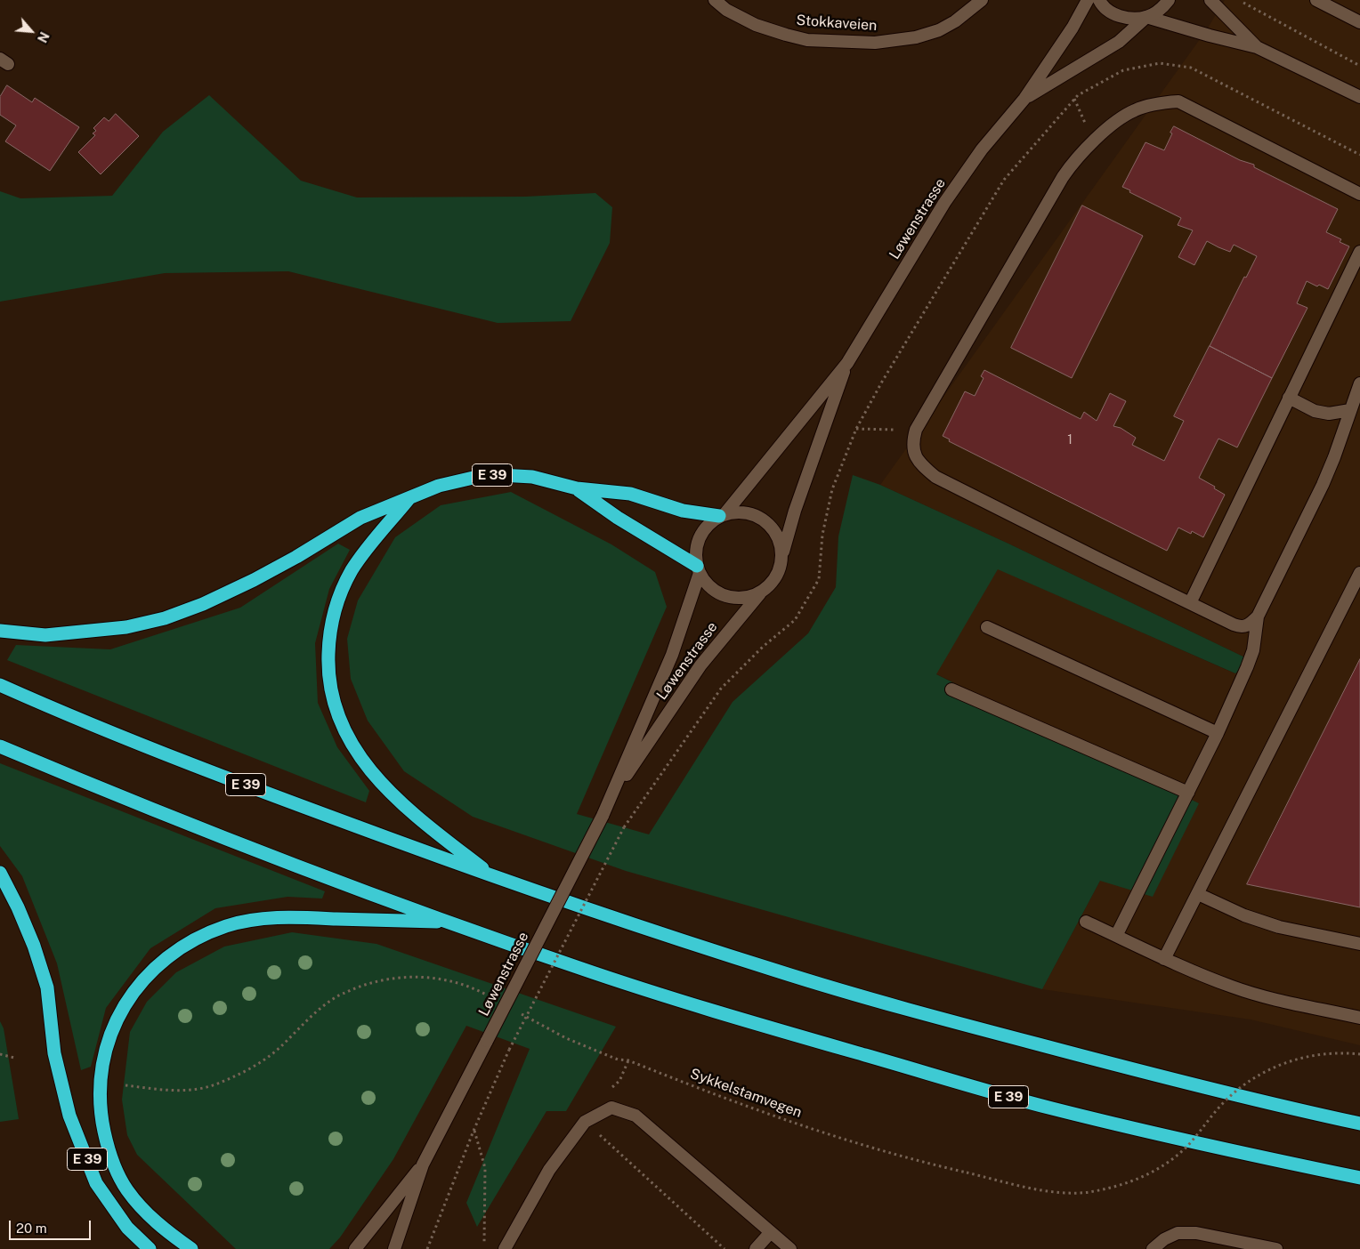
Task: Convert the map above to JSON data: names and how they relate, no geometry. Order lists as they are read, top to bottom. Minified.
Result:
{"streets":{"highway":["E 39"],"main road":["Stokkaveien","Løwenstrasse"],"path":["Sykkelstamvegen"]},"crossings":[["Løwenstrasse","E 39"]],"house_numbers":["1"],"scale_bar":"20 m","north":"bottom right"}
